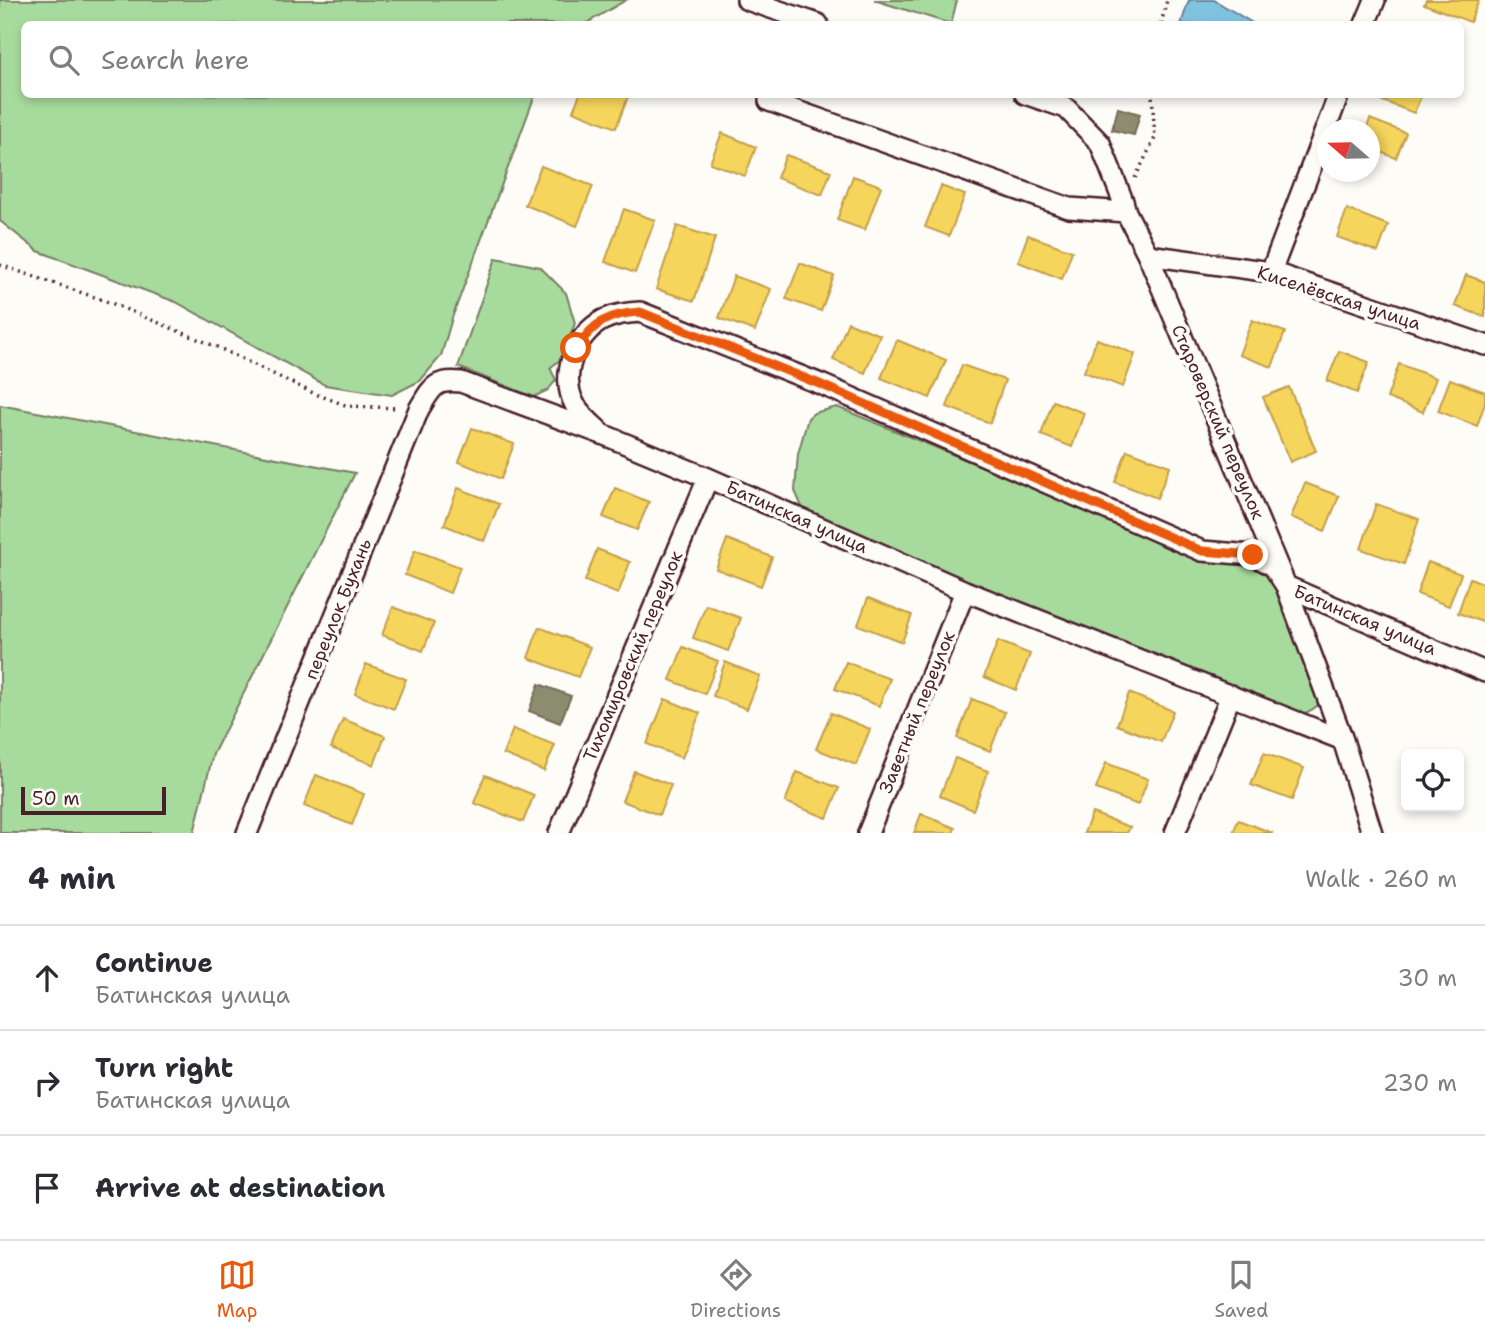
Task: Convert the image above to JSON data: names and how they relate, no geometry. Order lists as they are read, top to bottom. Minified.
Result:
{"streets":{"street":["Киселёвская улица","Староверский переулок","Батинская улица","переулок Бухань","Тихомировский переулок","Заветный переулок"]},"crossings":[["Киселёвская улица","Староверский переулок"],["Староверский переулок","Батинская улица"],["Батинская улица","переулок Бухань"],["Батинская улица","Тихомировский переулок"],["Батинская улица","Заветный переулок"]],"scale_bar":"50 m","north":"left","page":{"search":"Search here","scale":"50 m","heading":["4 min","Walk · 260 m"],"list":[["Continue","Батинская улица","30 m"],["Turn right","Батинская улица","230 m"],"Arrive at destination"],"nav":["Map","Directions","Saved"]}}
